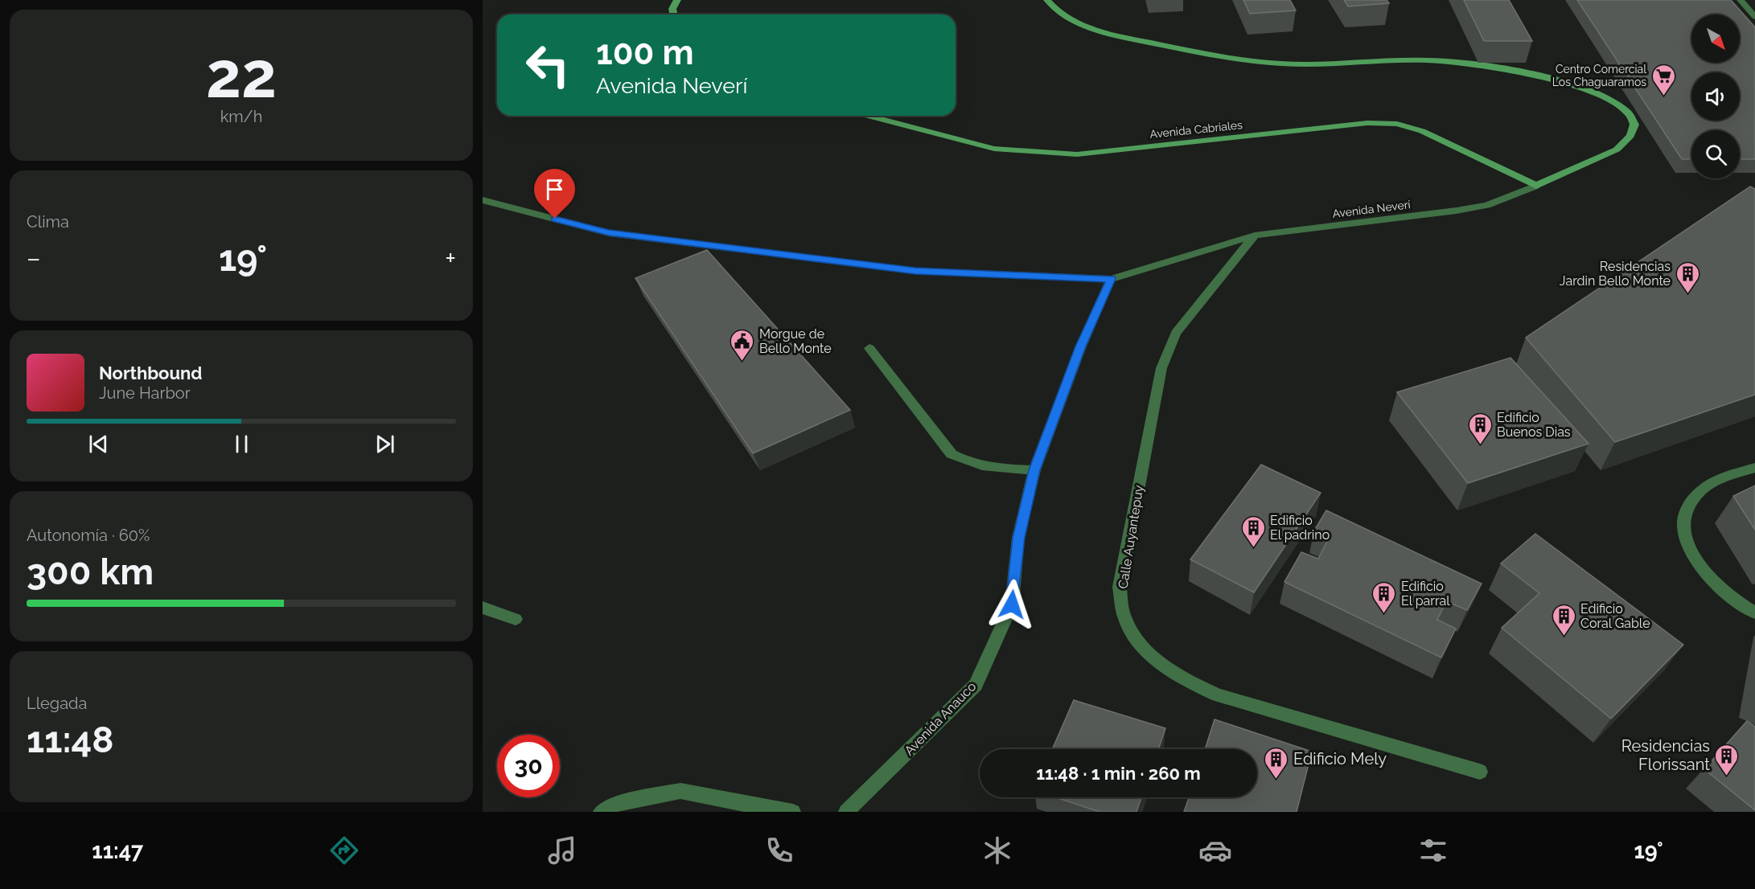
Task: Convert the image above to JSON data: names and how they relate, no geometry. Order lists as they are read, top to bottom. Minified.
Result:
{"streets":{"street":["Avenida Cabriales","Avenida Neverí","Calle Auyantepuy","Avenida Anauco"]},"crossings":[["Avenida Cabriales","Avenida Neverí"],["Avenida Neverí","Calle Auyantepuy"],["Avenida Neverí","Avenida Anauco"]],"places":{"supermarket":["Centro Comercial Los Chaguaramos"],"building":["Residencias Jardin Bello Monte","Edificio Buenos Dias","Edificio El padrino","Edificio El parral","Edificio Coral Gable","Residencias Florissant","Edificio Mely"],"public building":["Morgue de Bello Monte"]},"north":"bottom right","page":{"tile":[["22","km/h"],"Clima",["Autonomía · 60%","300 km"],["Llegada","11:48"]],"turn":["100 m","Avenida Neverí"],"heat":["−","19°","+"],"song":["Northbound","June Harbor"],"limit":"30","trip":"11:48 · 1 min · 260 m","tabs":["11:47","19°"]}}
